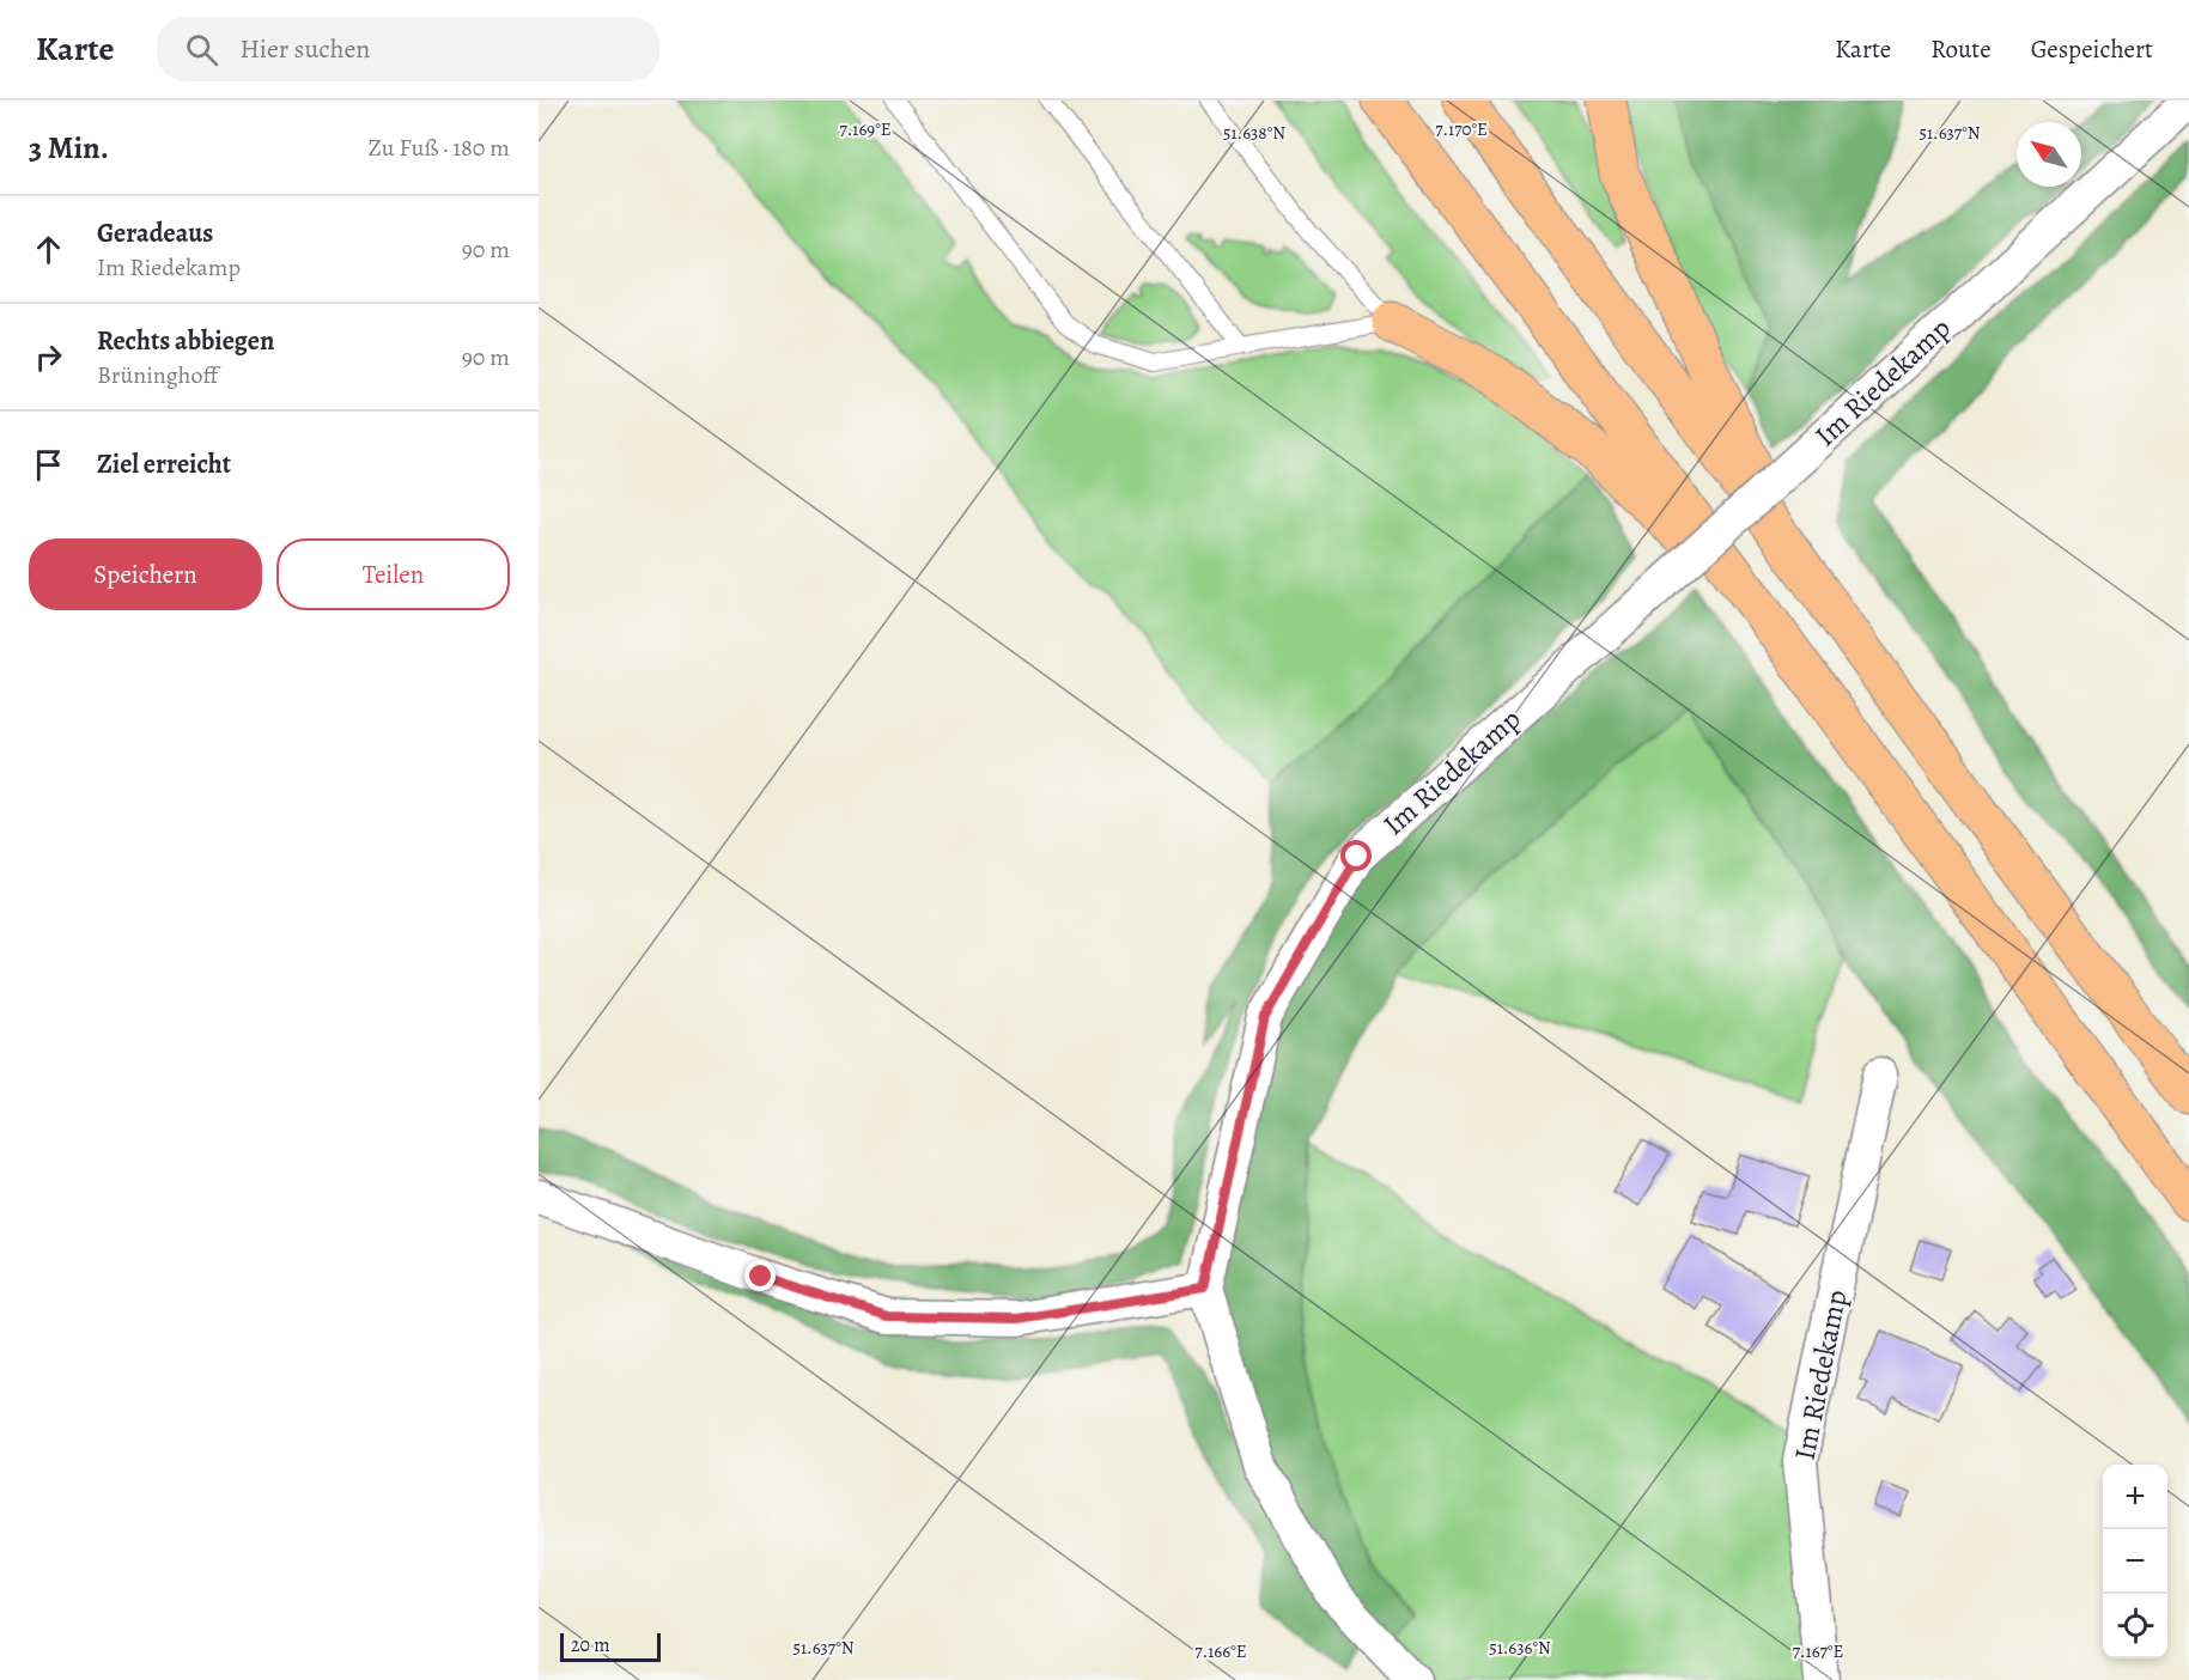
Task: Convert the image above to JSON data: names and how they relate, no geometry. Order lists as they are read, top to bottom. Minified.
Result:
{"streets":{"street":["Im Riedekamp"]},"scale_bar":"20 m","north":"top left","page":{"header":"Karte","search":"Hier suchen","nav":["Karte","Route","Gespeichert"],"heading":["3 Min.","Zu Fuß · 180 m"],"list":[["Geradeaus","Im Riedekamp","90 m"],["Rechts abbiegen","Brüninghoff","90 m"],"Ziel erreicht"],"buttons":["Speichern","Teilen"],"map_buttons":["+","−"],"scale":"20 m"},"coordinates":["7.169°E","7.170°E","51.637°N","51.638°N","51.636°N","7.166°E","7.167°E"]}
